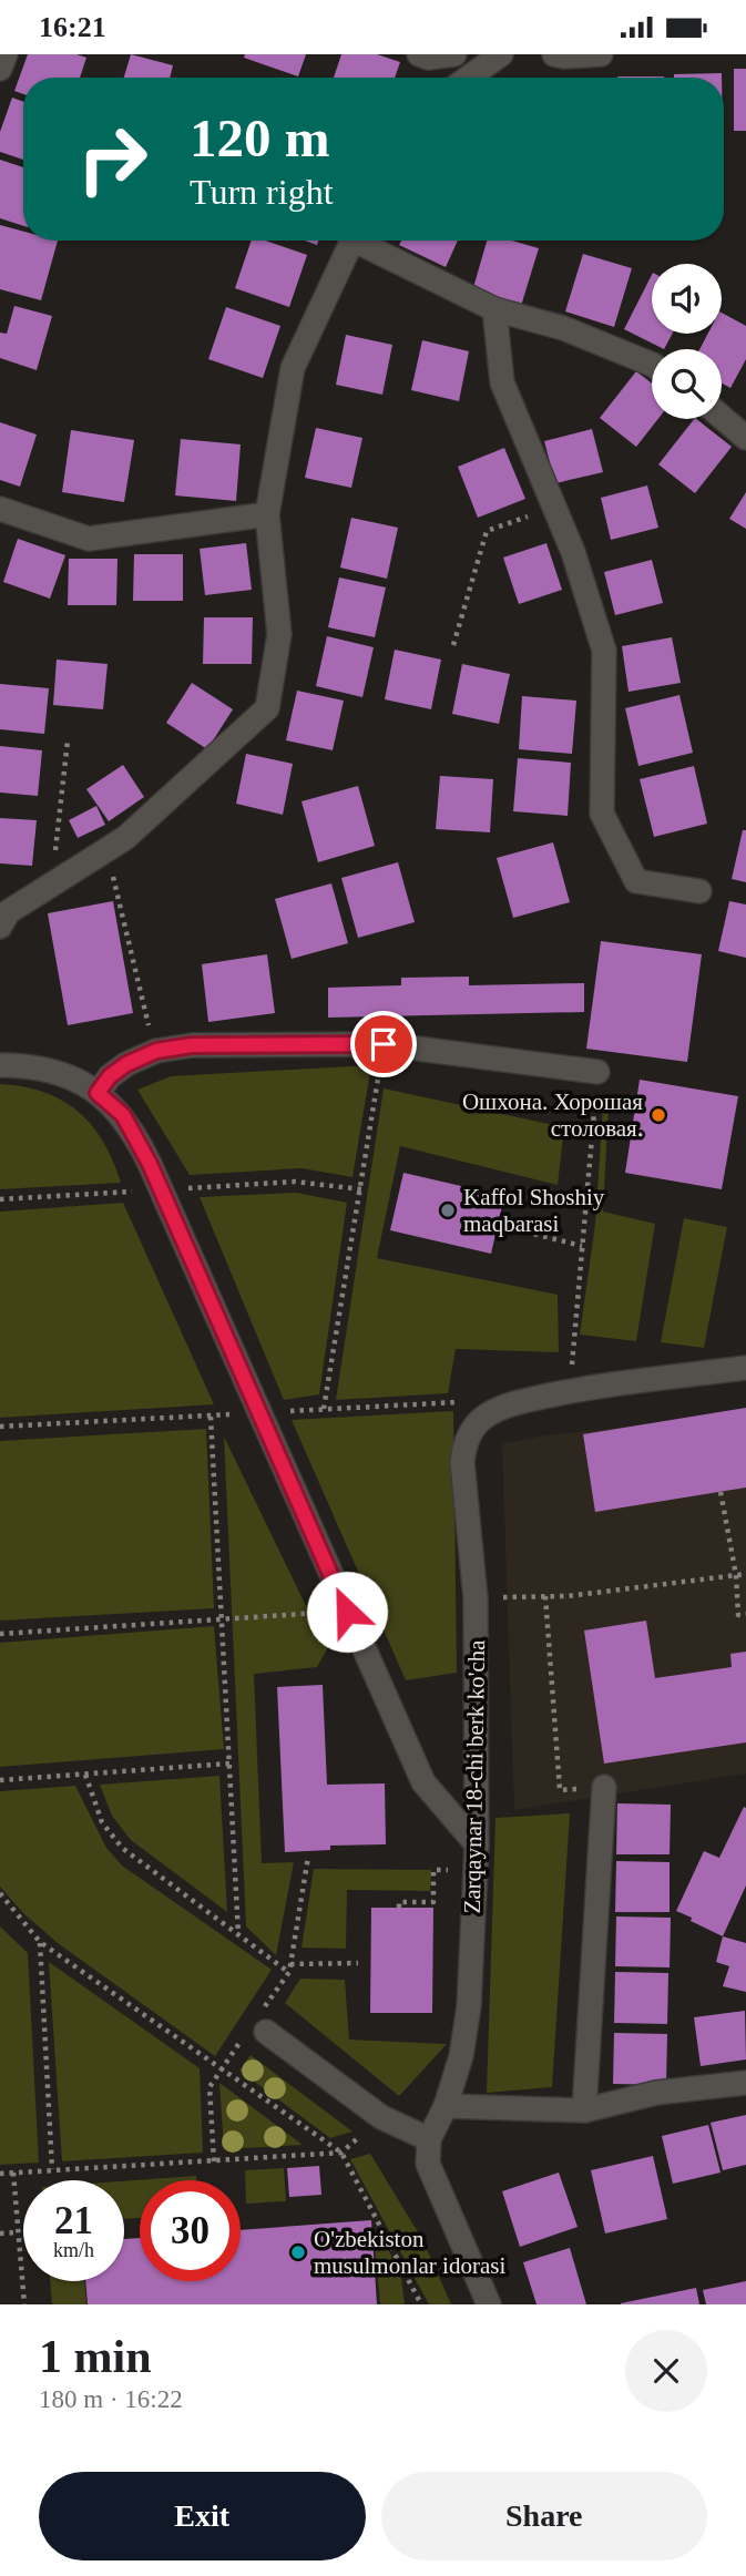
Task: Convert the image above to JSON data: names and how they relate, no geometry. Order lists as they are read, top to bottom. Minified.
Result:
{"streets":{"street":["Zarqaynar 18-chi berk ko'cha"]},"places":["Ошхона. Хорошая столовая.","Kaffol Shoshiy maqbarasi","O'zbekiston musulmonlar idorasi"],"page":{"status":"16:21","turn":["120 m","Turn right"],"speed":"21 km/h","limit":"30","heading":["1 min","180 m · 16:22"],"buttons":["Exit","Share"]}}
